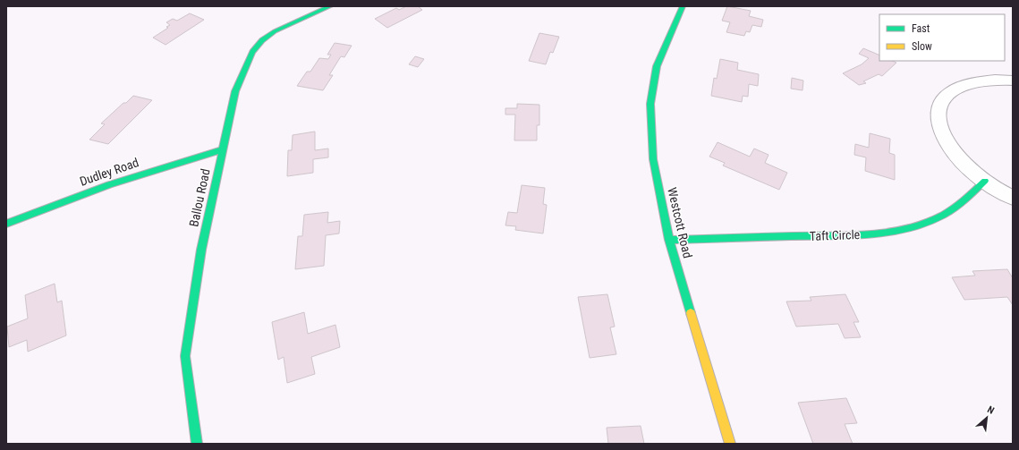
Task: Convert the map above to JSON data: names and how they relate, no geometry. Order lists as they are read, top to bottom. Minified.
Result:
{"streets":{"street":["Dudley Road","Ballou Road","Westcott Road","Taft Circle"]},"crossings":[["Dudley Road","Ballou Road"],["Westcott Road","Taft Circle"]],"legend":["Fast","Slow"],"north":"top right"}
